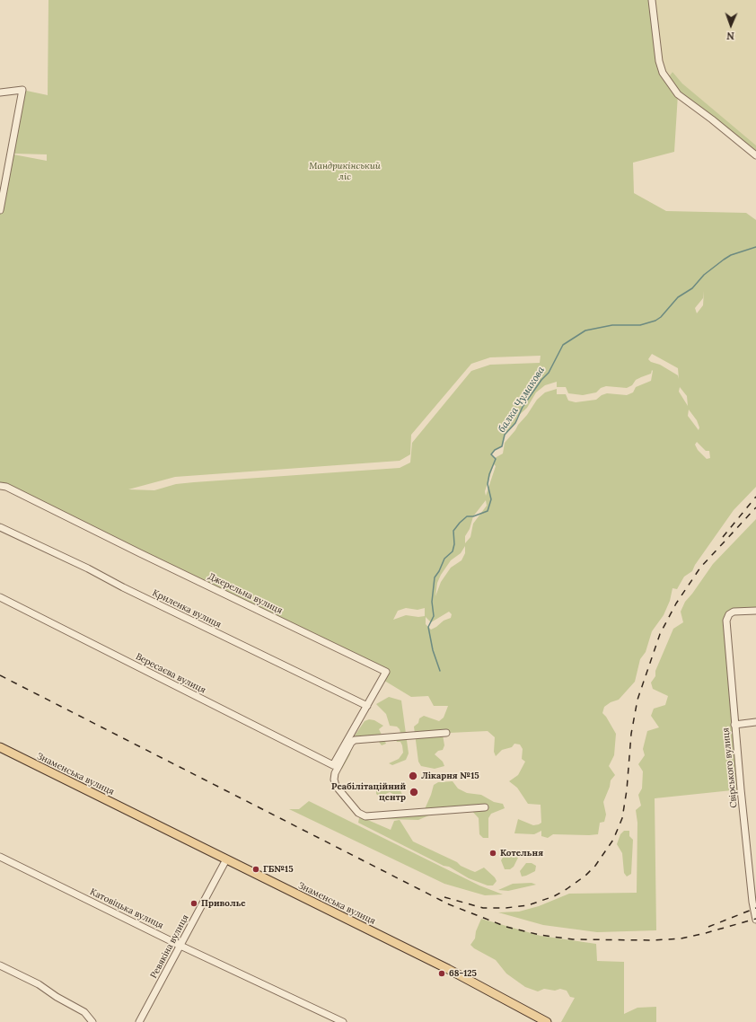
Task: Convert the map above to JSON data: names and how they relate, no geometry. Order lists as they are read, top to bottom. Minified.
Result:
{"streets":{"main road":["Знаменська вулиця"],"street":["Джерельна вулиця","Криленка вулиця","Вересаєва вулиця","Свірського вулиця","Катовіцька вулиця","Ревякіна вулиця"]},"crossings":[["Джерельна вулиця","Криленка вулиця"],["Джерельна вулиця","Вересаєва вулиця"],["Знаменська вулиця","Ревякіна вулиця"],["Катовіцька вулиця","Ревякіна вулиця"]],"water":["балка Чумакова"],"parks":["Мандрикінський ліс"],"places":["Лікарня №15","Реабілітаційний центр","Котельня","ГБ№15","Приволье","68-125"],"north":"bottom"}
